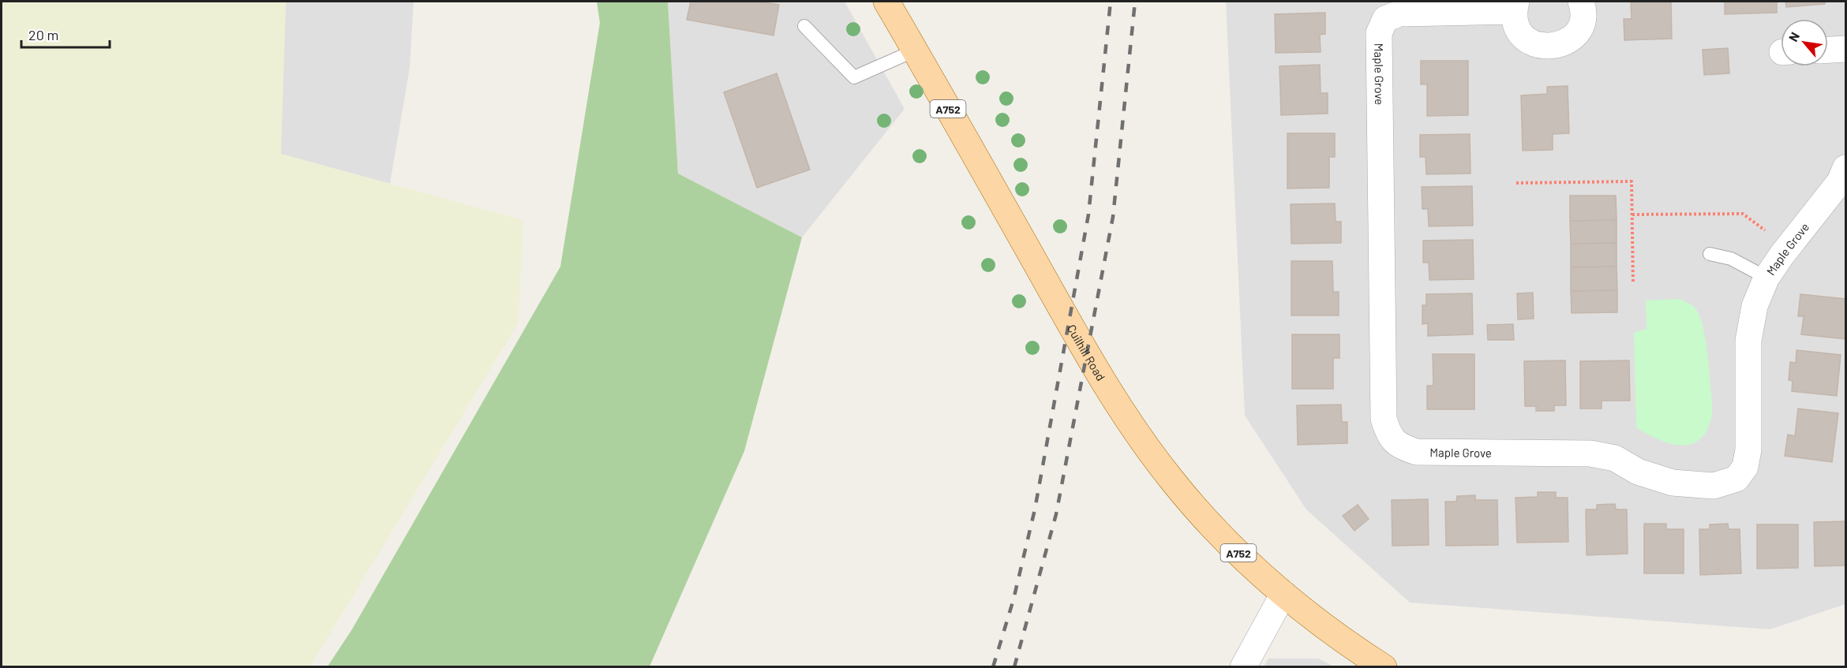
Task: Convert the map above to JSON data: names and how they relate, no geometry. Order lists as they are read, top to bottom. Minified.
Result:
{"streets":{"main road":["A752","Cuilhill Road"],"street":["Maple Grove"]},"scale_bar":"20 m","north":"top left"}
